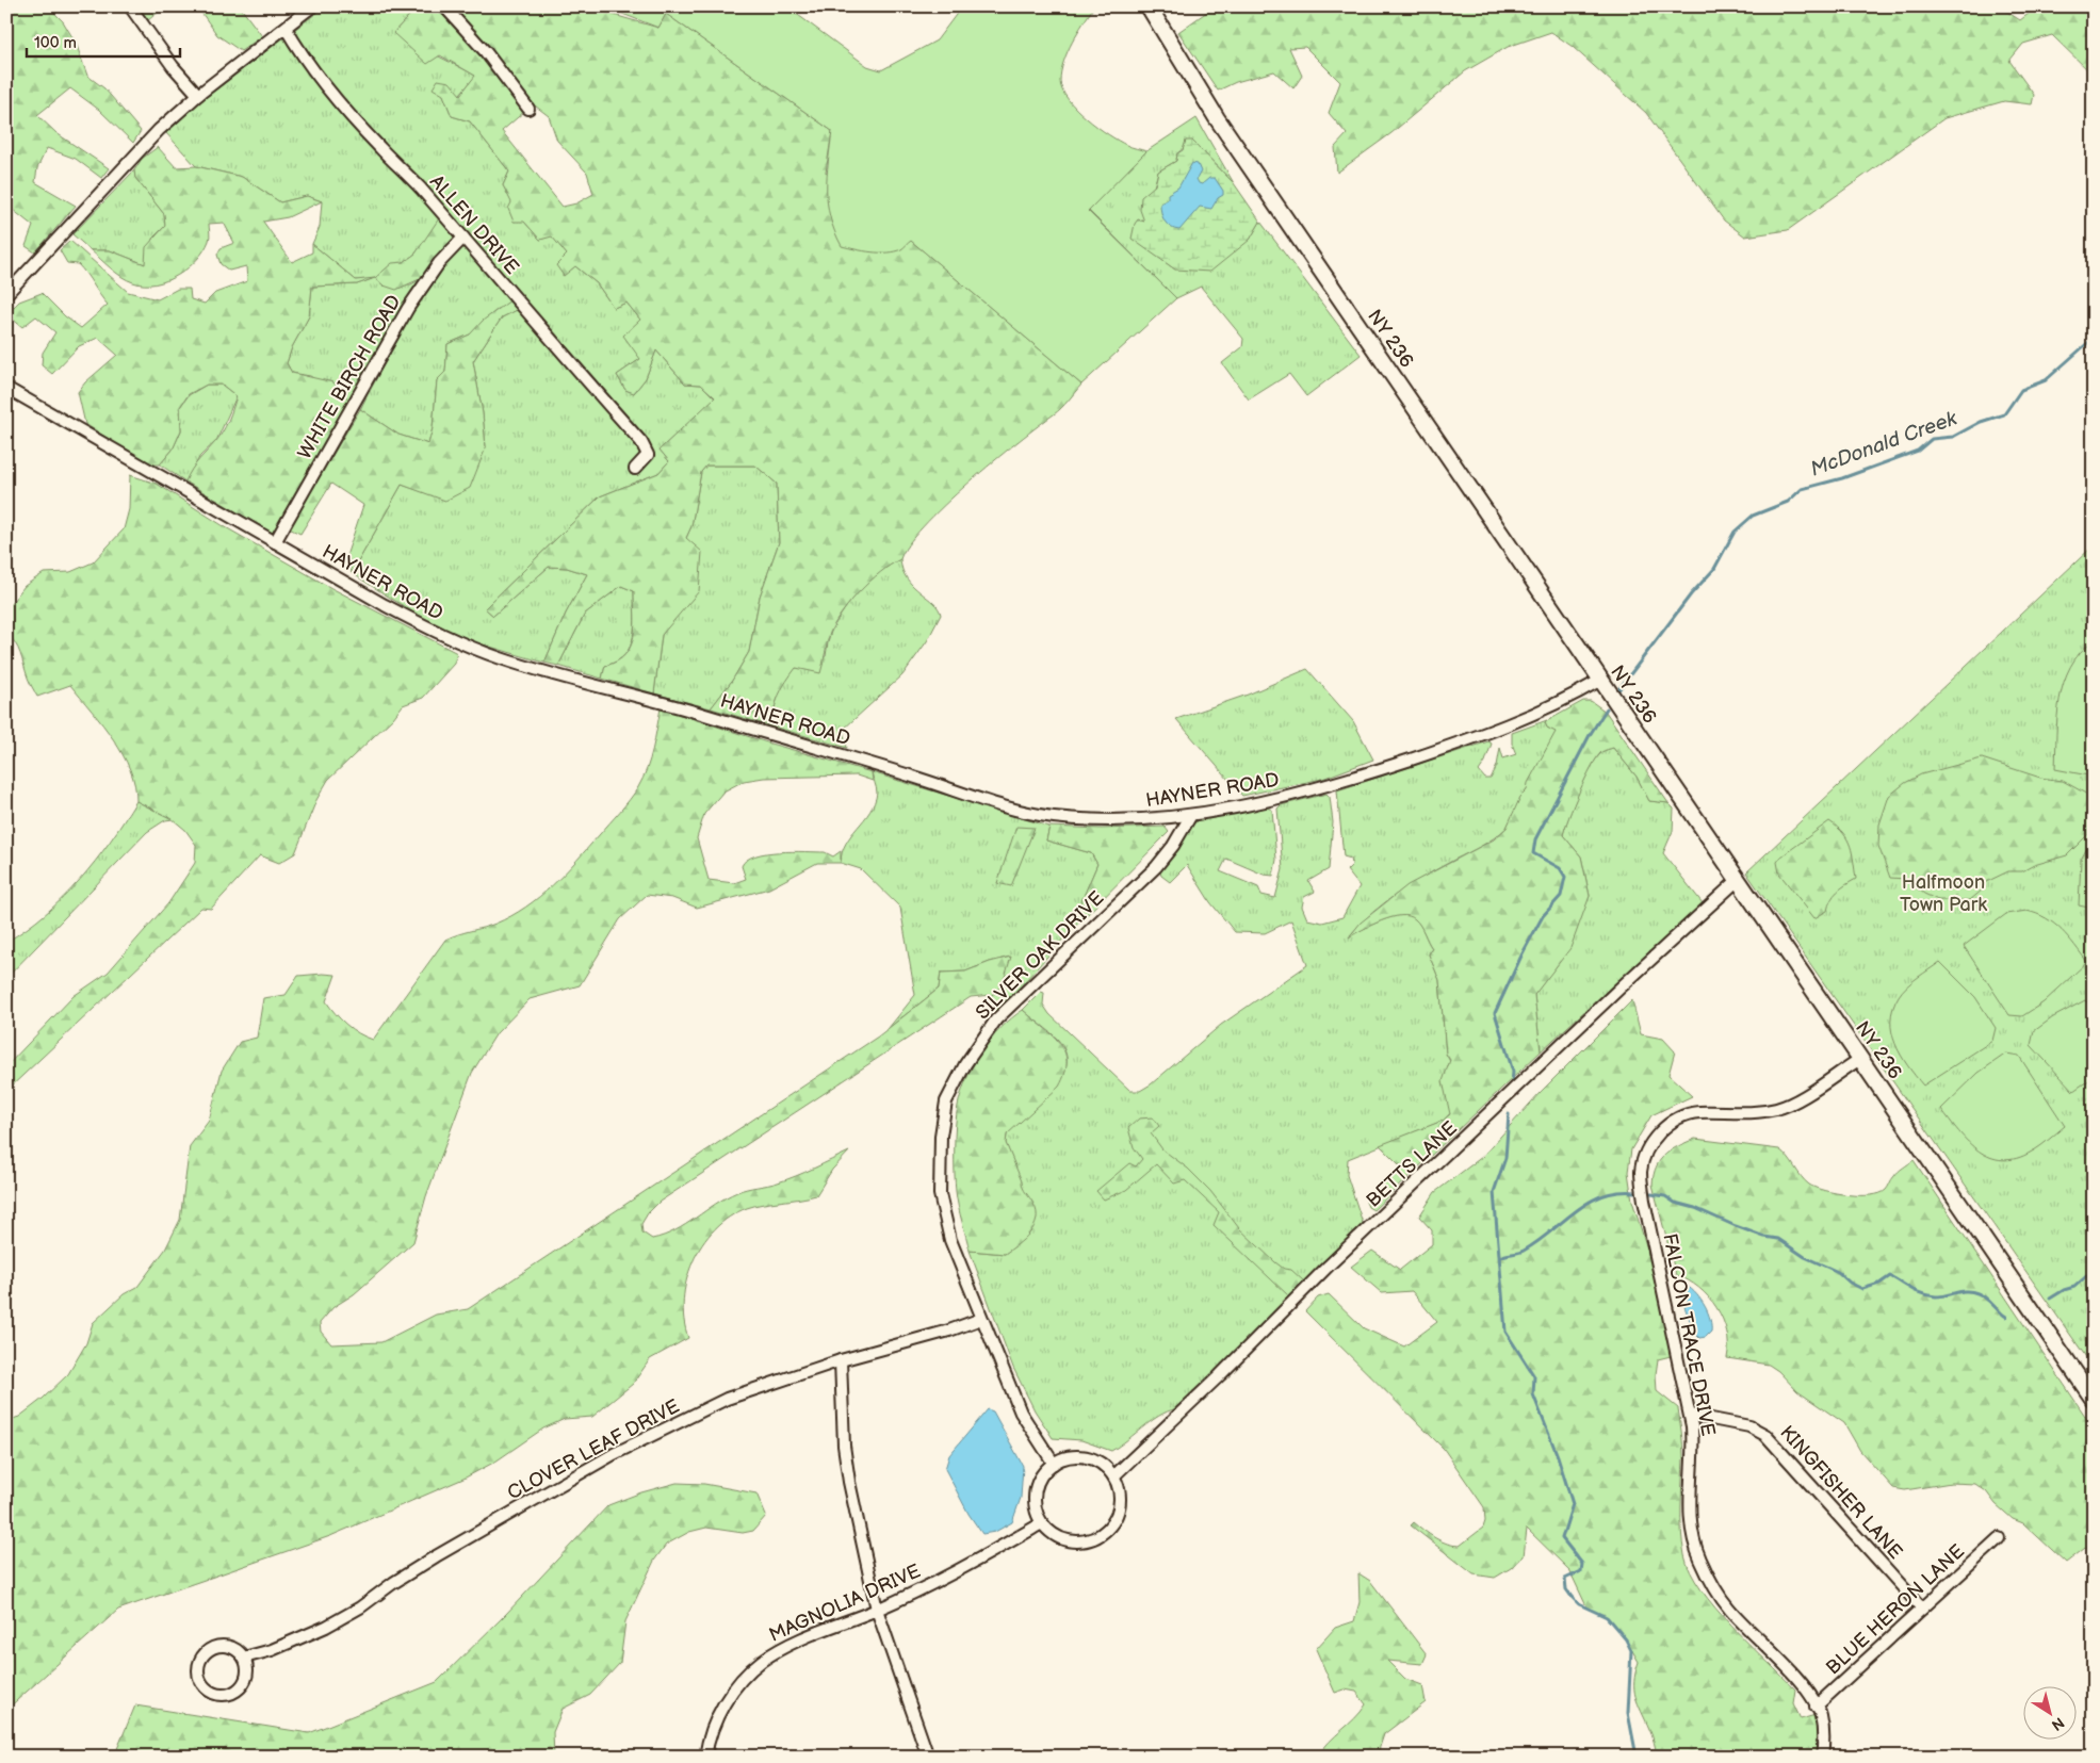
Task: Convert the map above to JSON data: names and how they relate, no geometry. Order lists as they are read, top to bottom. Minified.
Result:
{"streets":{"main road":["NY 236"],"street":["ALLEN DRIVE","WHITE BIRCH ROAD","HAYNER ROAD","SILVER OAK DRIVE","BETTS LANE","FALCON TRACE DRIVE","CLOVER LEAF DRIVE","KINGFISHER LANE","MAGNOLIA DRIVE","BLUE HERON LANE"]},"crossings":[["ALLEN DRIVE","WHITE BIRCH ROAD"],["NY 236","HAYNER ROAD"],["NY 236","BETTS LANE"],["NY 236","FALCON TRACE DRIVE"],["WHITE BIRCH ROAD","HAYNER ROAD"],["HAYNER ROAD","SILVER OAK DRIVE"],["SILVER OAK DRIVE","BETTS LANE"],["SILVER OAK DRIVE","CLOVER LEAF DRIVE"],["SILVER OAK DRIVE","MAGNOLIA DRIVE"],["BETTS LANE","MAGNOLIA DRIVE"],["FALCON TRACE DRIVE","KINGFISHER LANE"],["FALCON TRACE DRIVE","BLUE HERON LANE"],["KINGFISHER LANE","BLUE HERON LANE"]],"water":["McDonald Creek"],"parks":["Halfmoon Town Park"],"scale_bar":"100 m","north":"bottom right"}
